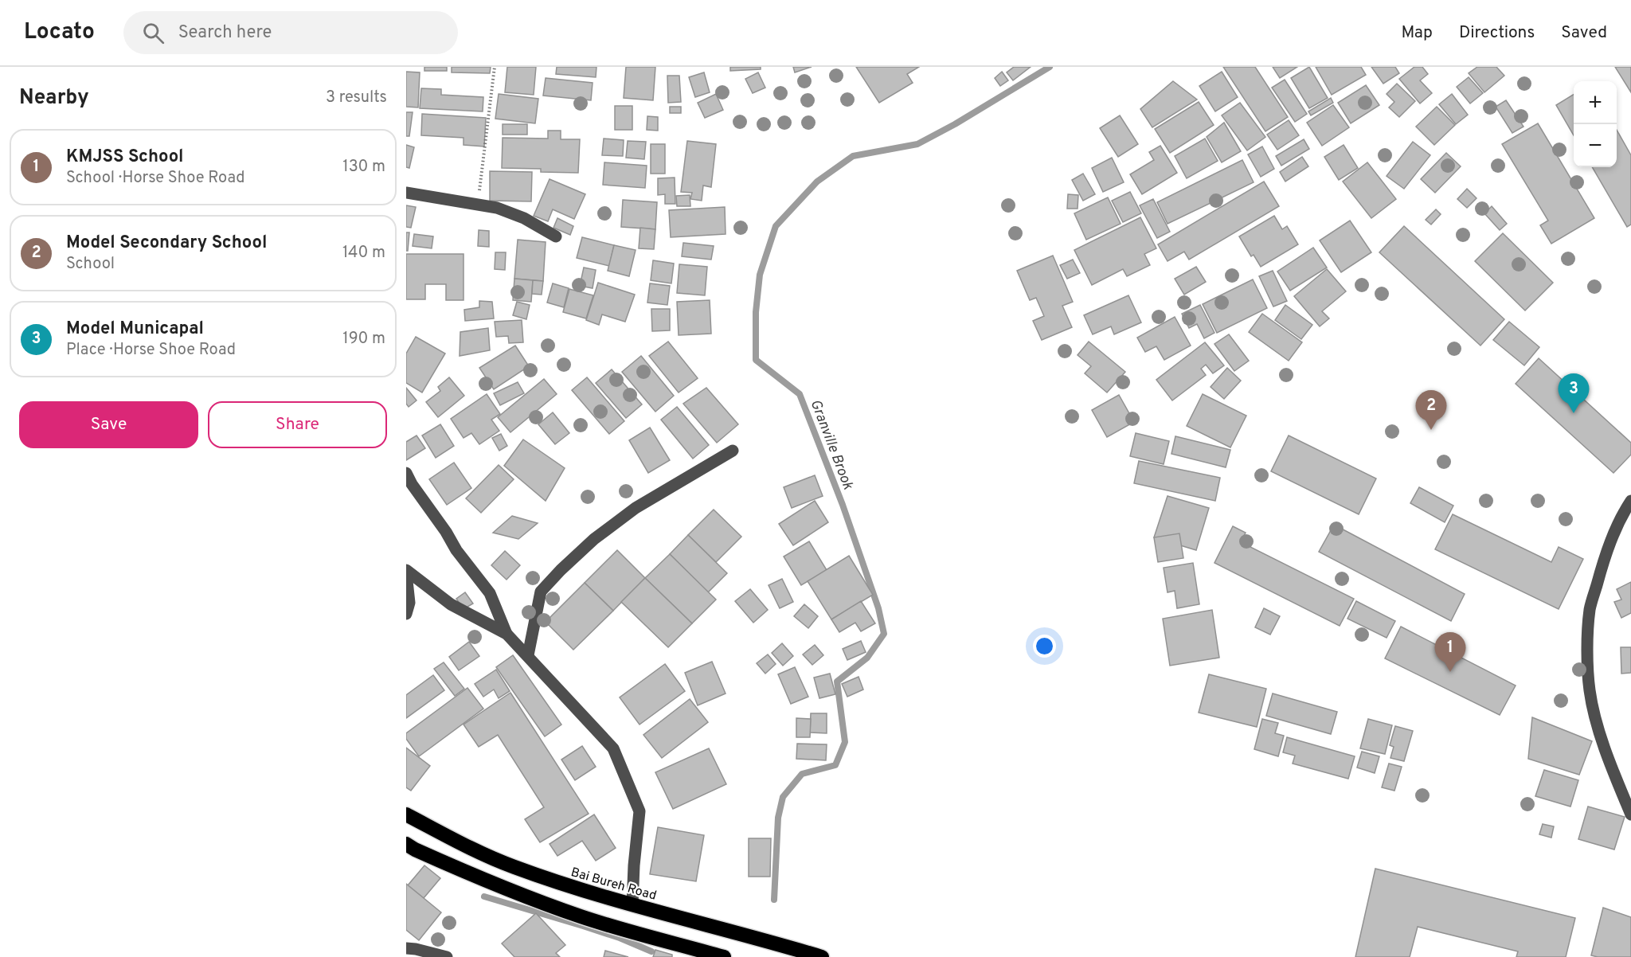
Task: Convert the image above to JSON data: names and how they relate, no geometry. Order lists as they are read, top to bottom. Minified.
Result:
{"streets":{"highway":["Bai Bureh Road"]},"water":["Granville Brook"],"page":{"header":"Locato","search":"Search here","nav":["Map","Directions","Saved"],"heading":["Nearby","3 results"],"map_buttons":["+","−"],"list":[{"mark":"1","name":"KMJSS School","note":"School · Horse Shoe Road","value":"130 m"},{"mark":"2","name":"Model Secondary School","note":"School","value":"140 m"},{"mark":"3","name":"Model Municapal","note":"Place · Horse Shoe Road","value":"190 m"}],"pins":["3","2","1"],"buttons":["Save","Share"]}}
